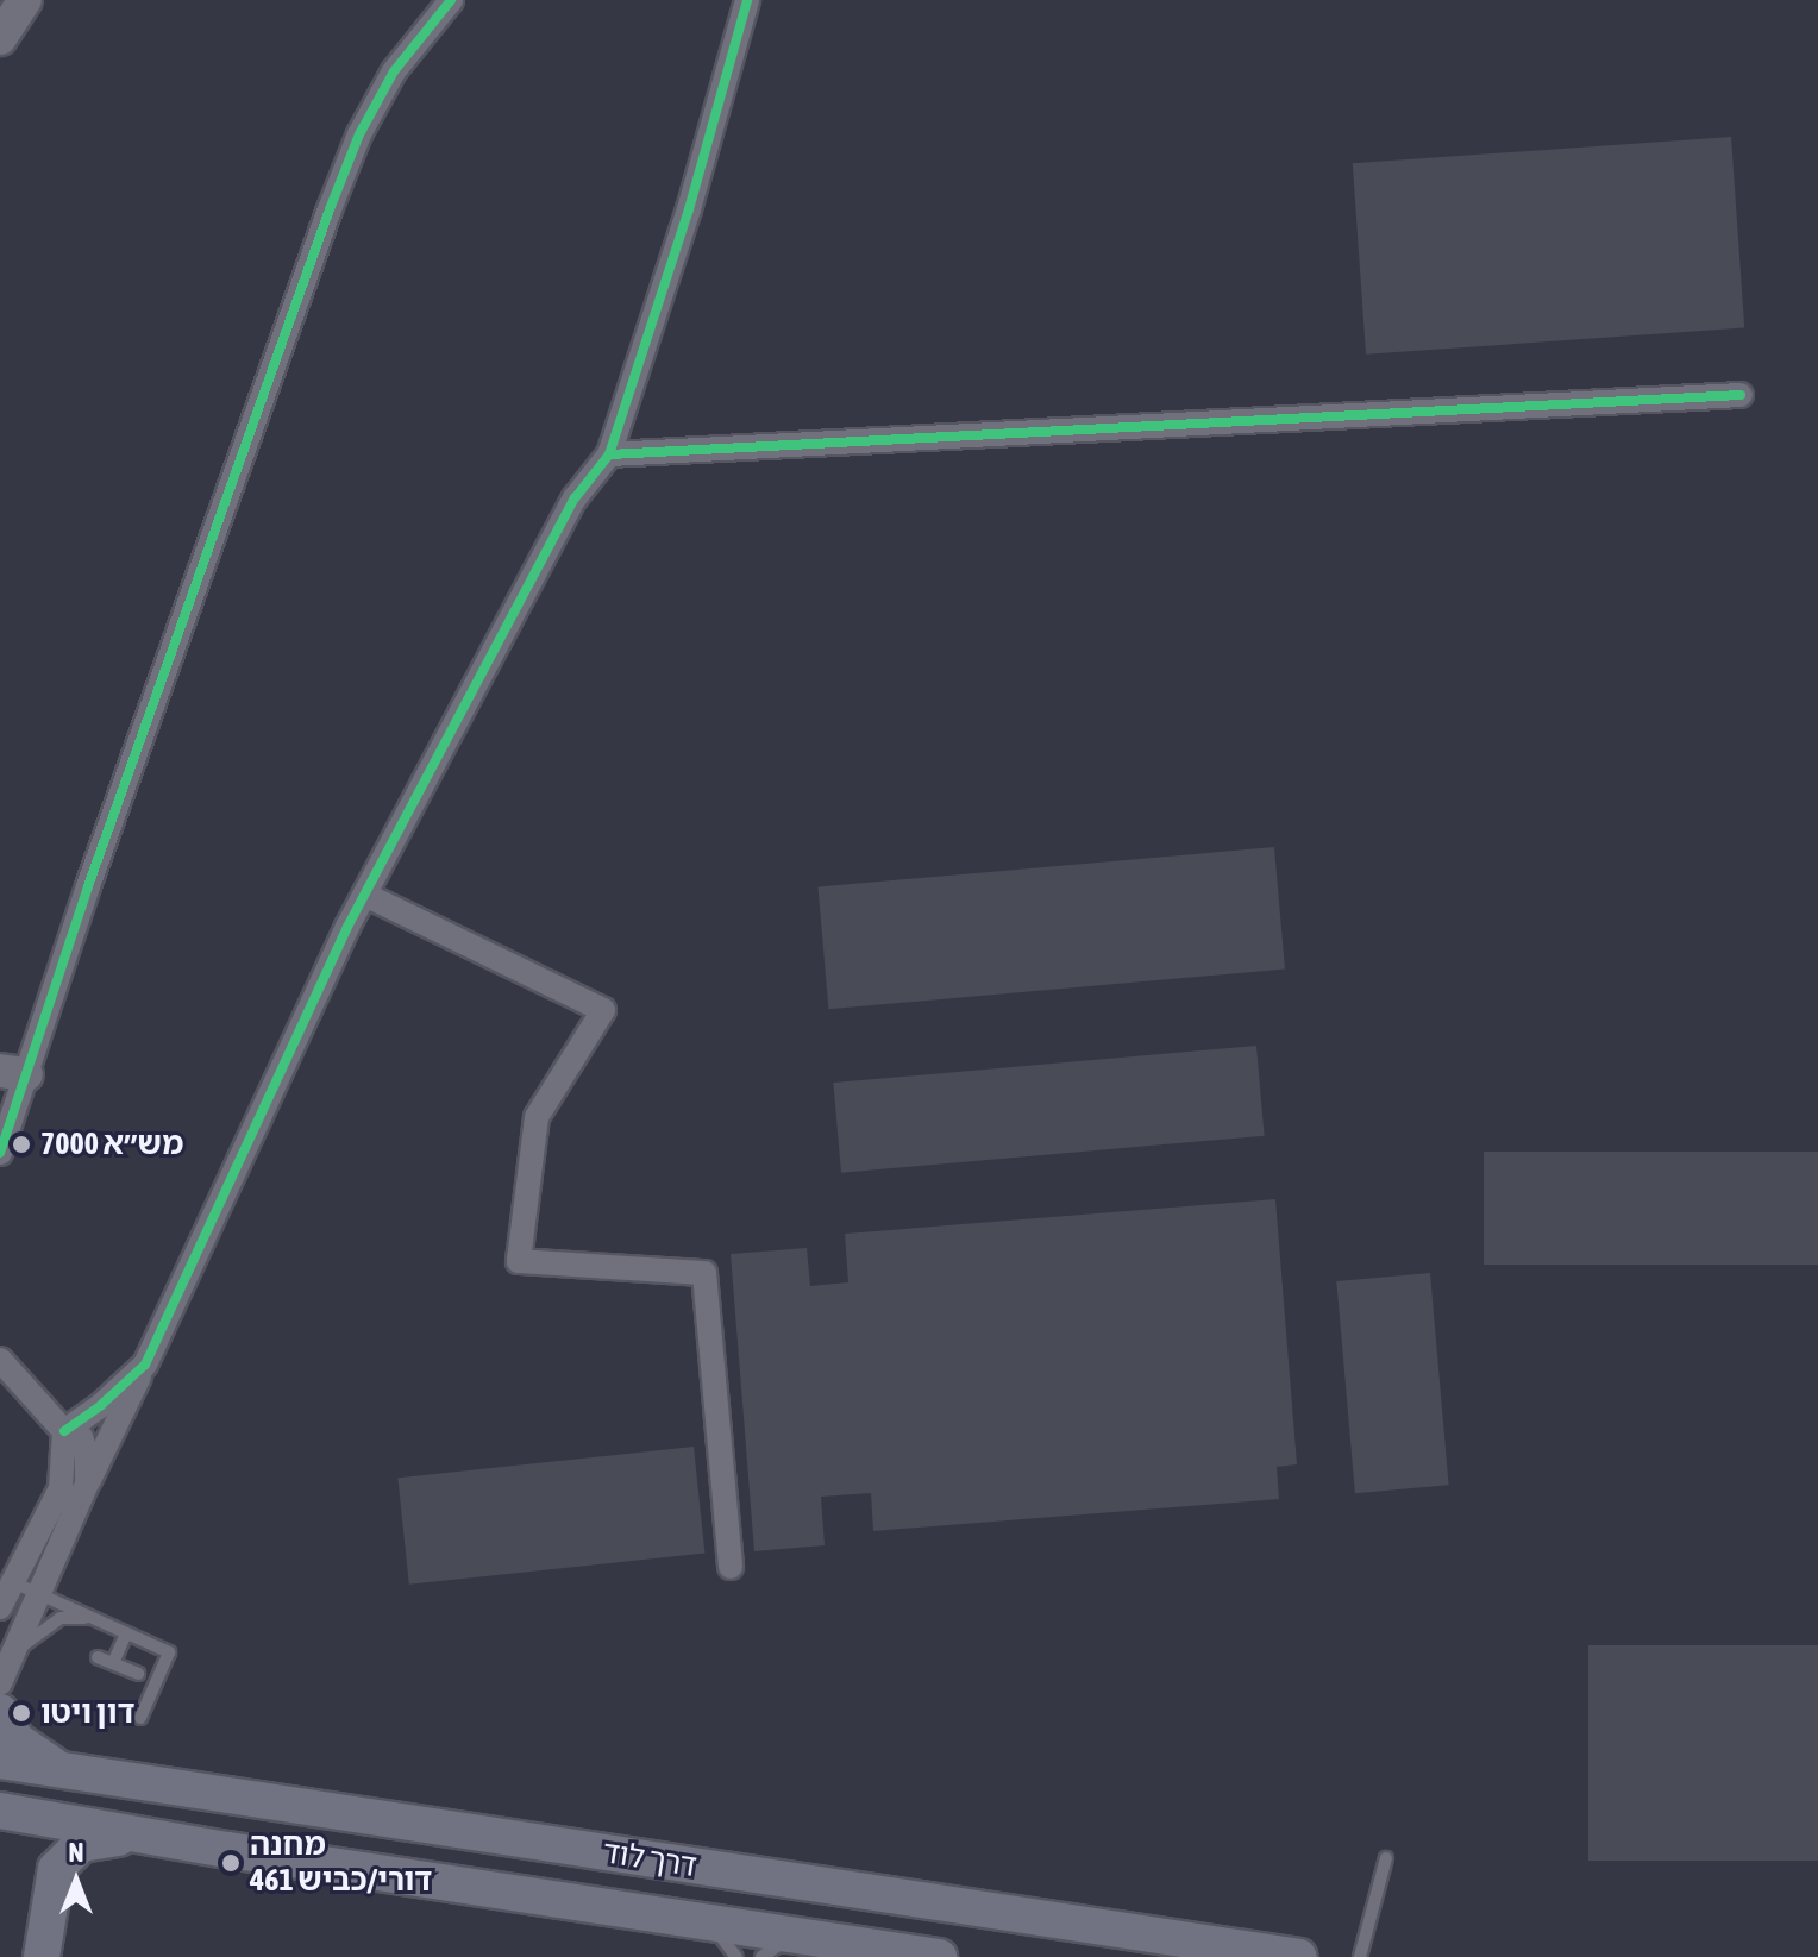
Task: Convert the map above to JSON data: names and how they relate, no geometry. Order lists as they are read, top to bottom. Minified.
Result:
{"streets":{"main road":["דרך לוד"]},"places":["מש״א 7000","דון ויטו","מחנה דורי/כביש 461"],"north":"top"}
